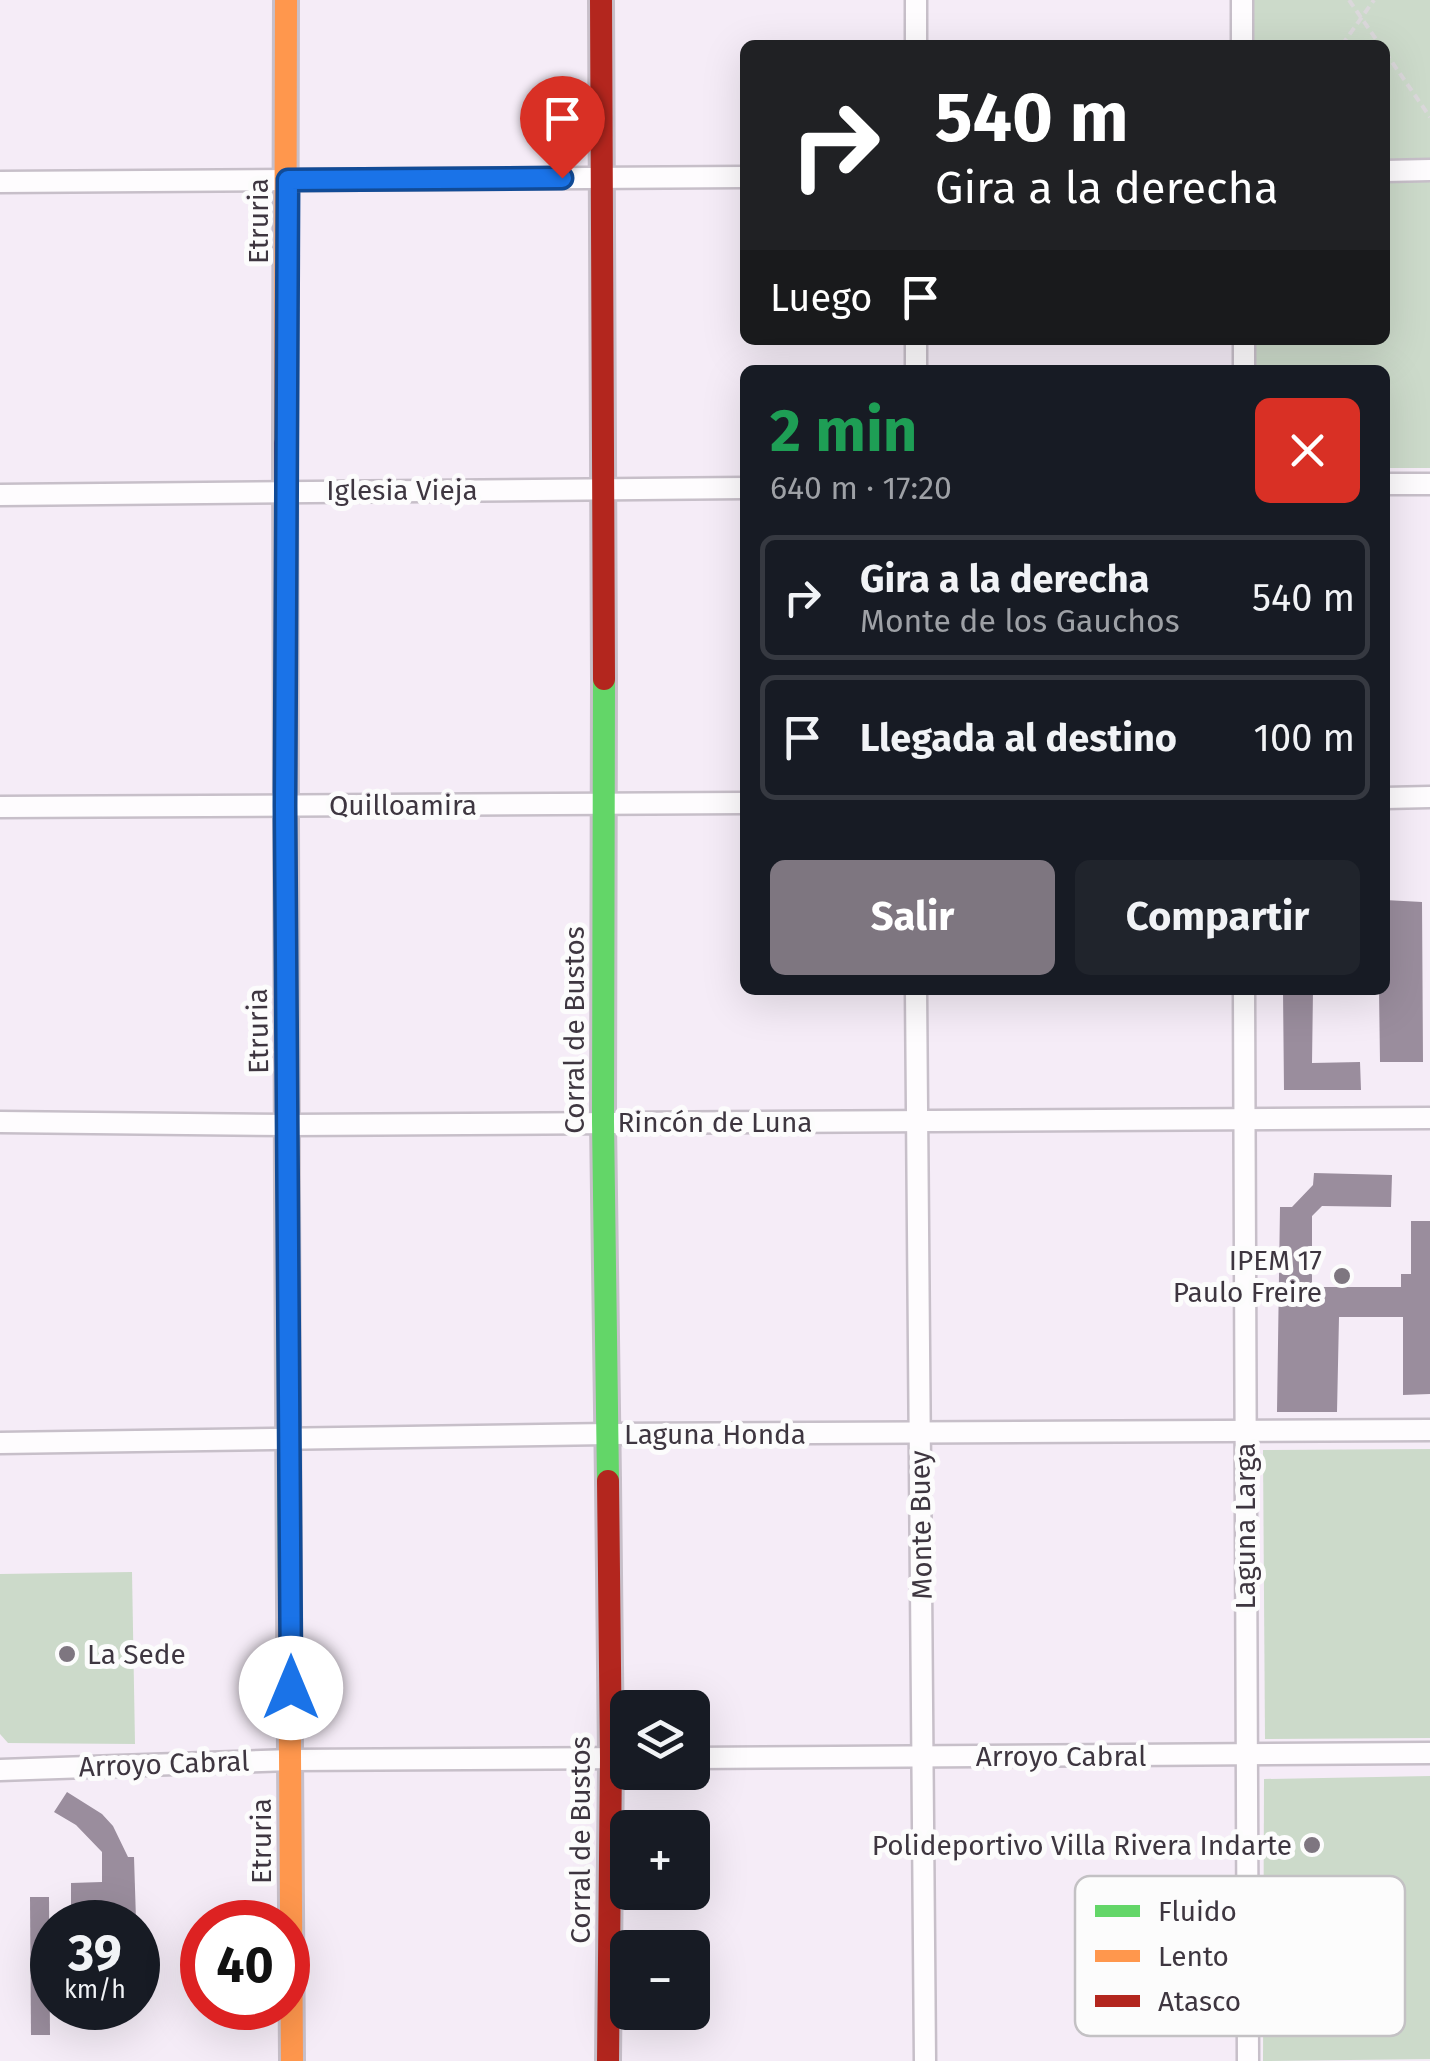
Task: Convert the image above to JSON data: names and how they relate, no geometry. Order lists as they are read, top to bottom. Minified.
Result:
{"streets":{"street":["Etruria","Iglesia Vieja","Quilloamira","Corral de Bustos","Rincón de Luna","Laguna Honda","Monte Buey","Laguna Larga","Arroyo Cabral"]},"crossings":[["Etruria","Iglesia Vieja"],["Etruria","Quilloamira"],["Etruria","Rincón de Luna"],["Etruria","Laguna Honda"],["Etruria","Arroyo Cabral"],["Iglesia Vieja","Corral de Bustos"],["Quilloamira","Corral de Bustos"],["Corral de Bustos","Rincón de Luna"],["Corral de Bustos","Laguna Honda"],["Rincón de Luna","Monte Buey"],["Rincón de Luna","Laguna Larga"],["Laguna Honda","Monte Buey"],["Laguna Honda","Laguna Larga"],["Monte Buey","Arroyo Cabral"],["Laguna Larga","Arroyo Cabral"]],"places":["IPEM 17 Paulo Freire","La Sede","Polideportivo Villa Rivera Indarte"],"legend":["Fluido","Lento","Atasco"],"page":{"turn":["540 m","Gira a la derecha"],"then":"Luego","heading":["2 min","640 m · 17:20"],"list":[{"name":"Gira a la derecha","note":"Monte de los Gauchos","value":"540 m"},{"name":"Llegada al destino","value":"100 m"}],"buttons":["Salir","Compartir"],"map_buttons":["+","−"],"speed":"39 km/h","limit":"40"}}
